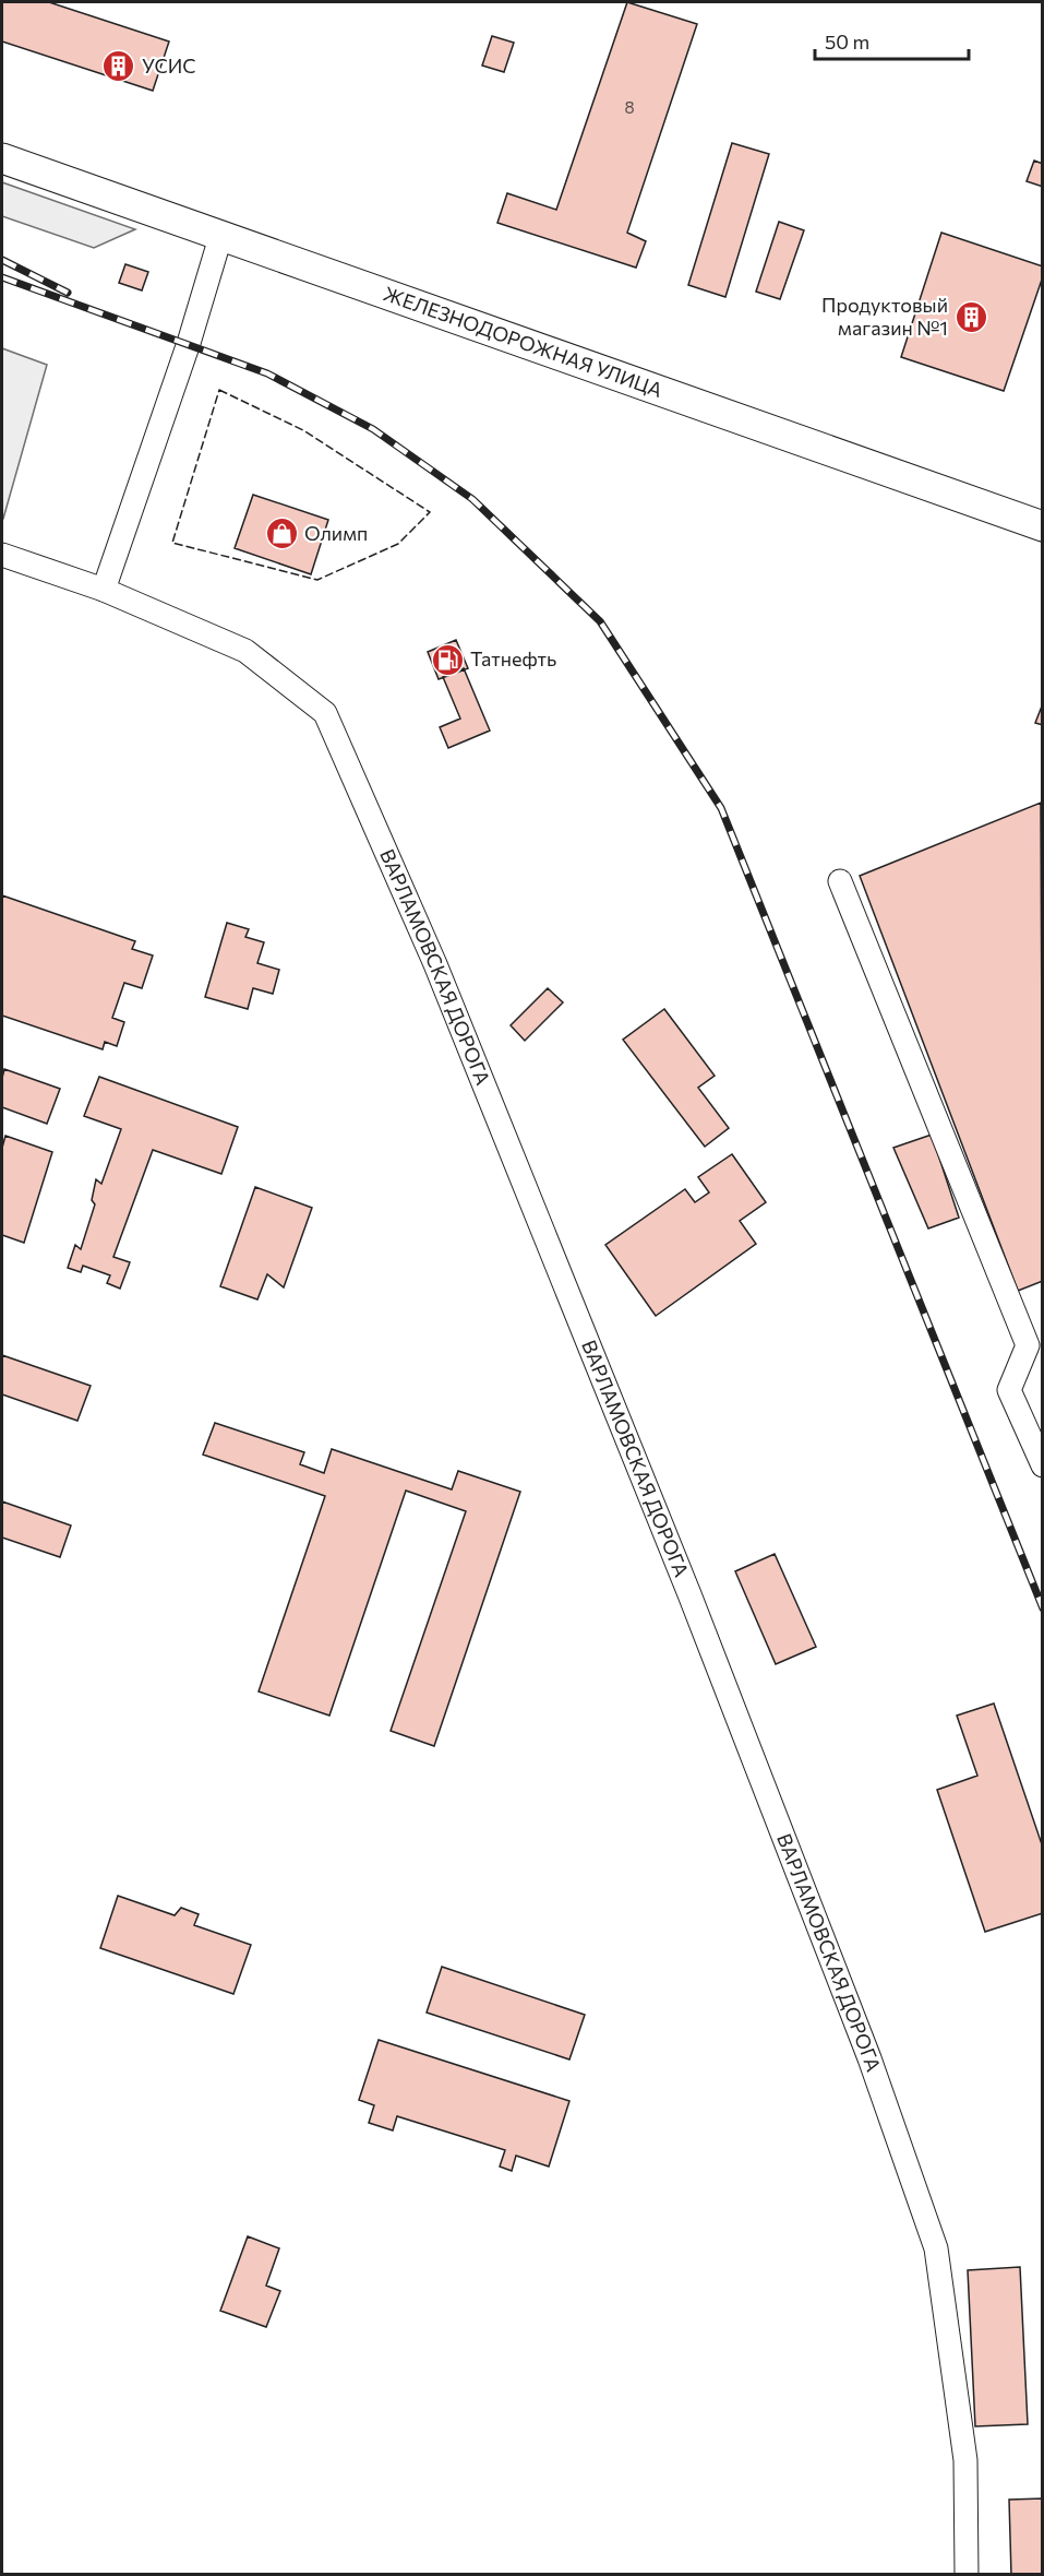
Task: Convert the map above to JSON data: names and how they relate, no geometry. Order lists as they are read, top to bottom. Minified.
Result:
{"streets":{"main road":["ЖЕЛЕЗНОДОРОЖНАЯ УЛИЦА"],"street":["ВАРЛАМОВСКАЯ ДОРОГА"]},"places":{"building":["УСИС","Продуктовый магазин №1"],"shop":["Олимп"],"fuel station":["Татнефть"]},"house_numbers":["8"],"scale_bar":"50 m"}
